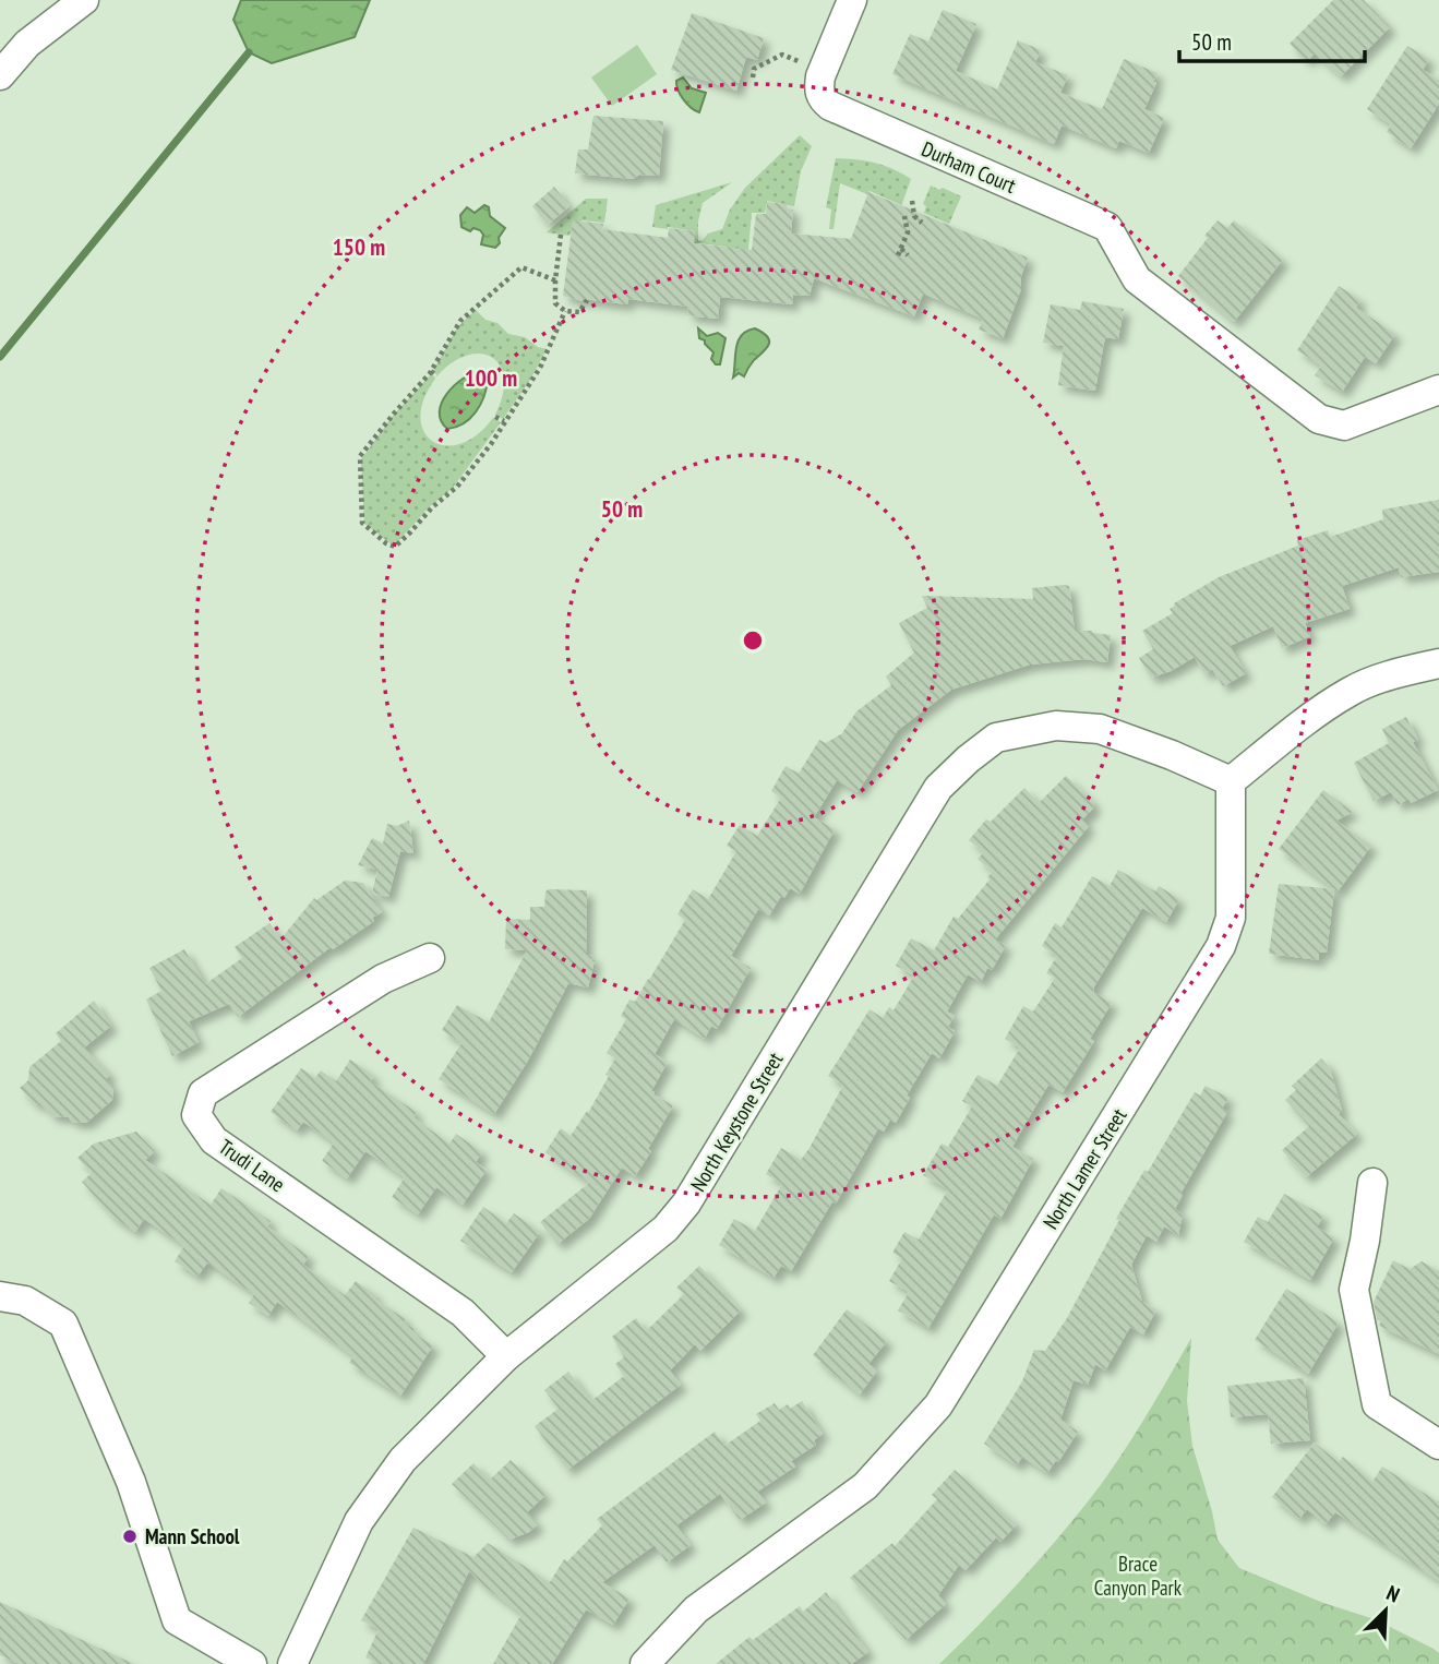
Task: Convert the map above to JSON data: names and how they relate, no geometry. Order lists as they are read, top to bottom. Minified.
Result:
{"streets":{"street":["Durham Court","North Keystone Street","Trudi Lane","North Lamer Street"]},"crossings":[["North Keystone Street","Trudi Lane"],["North Keystone Street","North Lamer Street"]],"parks":["Brace Canyon Park"],"places":["Mann School"],"scale_bar":"50 m","north":"top right","rings":["150 m","100 m","50 m"]}
